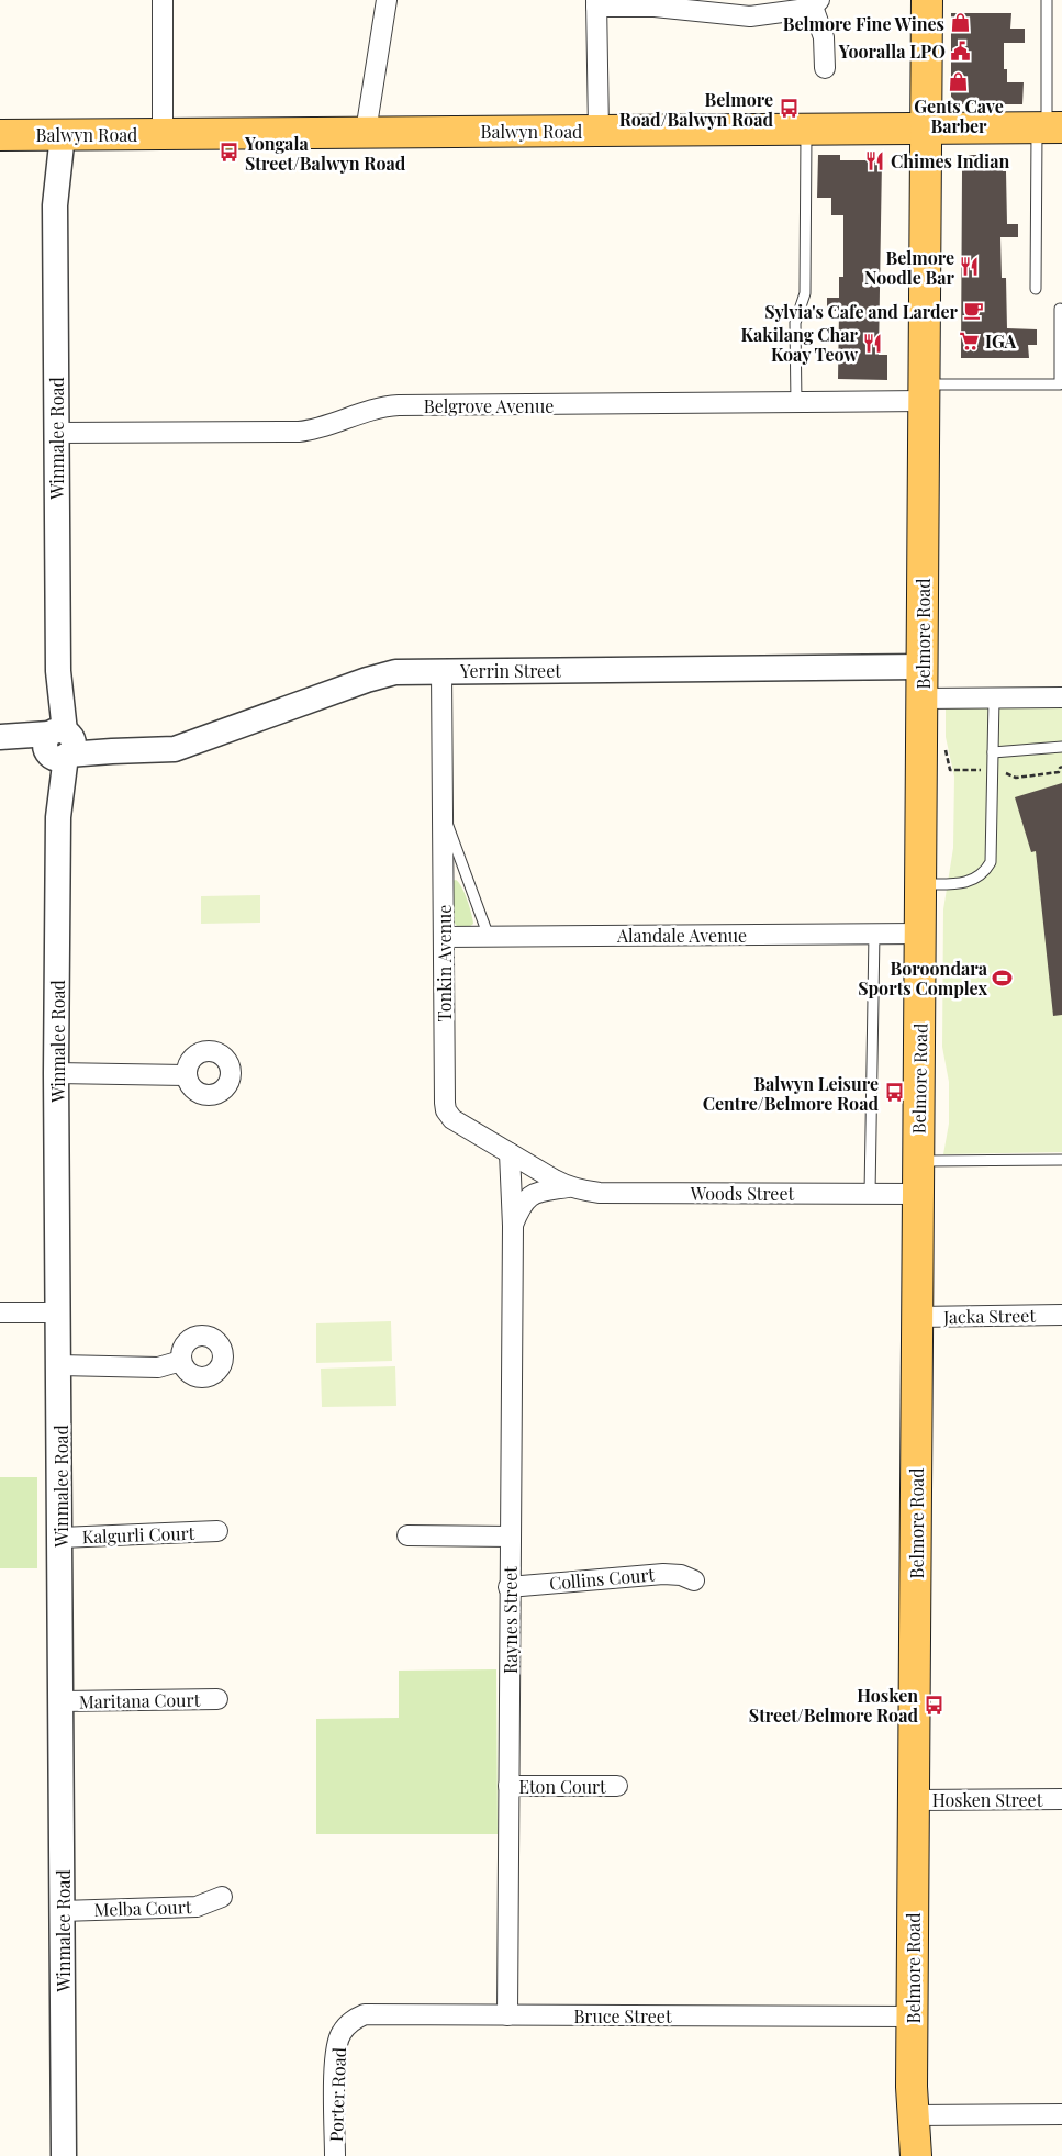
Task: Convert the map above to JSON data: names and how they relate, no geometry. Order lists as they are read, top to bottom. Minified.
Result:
{"streets":{"main road":["Balwyn Road","Belmore Road"],"street":["Belgrove Avenue","Winmalee Road","Yerrin Street","Alandale Avenue","Tonkin Avenue","Woods Street","Jacka Street","Kalgurli Court","Collins Court","Raynes Street","Maritana Court","Eton Court","Hosken Street","Melba Court","Bruce Street","Porter Road"]},"crossings":[["Balwyn Road","Winmalee Road"],["Balwyn Road","Belmore Road"],["Belgrove Avenue","Winmalee Road"],["Belgrove Avenue","Belmore Road"],["Winmalee Road","Yerrin Street"],["Winmalee Road","Kalgurli Court"],["Winmalee Road","Maritana Court"],["Winmalee Road","Melba Court"],["Belmore Road","Yerrin Street"],["Belmore Road","Alandale Avenue"],["Belmore Road","Woods Street"],["Belmore Road","Jacka Street"],["Belmore Road","Hosken Street"],["Belmore Road","Bruce Street"],["Yerrin Street","Tonkin Avenue"],["Alandale Avenue","Tonkin Avenue"],["Tonkin Avenue","Woods Street"],["Tonkin Avenue","Raynes Street"],["Woods Street","Raynes Street"],["Collins Court","Raynes Street"],["Raynes Street","Eton Court"],["Raynes Street","Bruce Street"],["Bruce Street","Porter Road"]],"places":{"shop":["Belmore Fine Wines","Gents Cave Barber"],"public building":["Yooralla LPO"],"bus stop":["Belmore Road/Balwyn Road","Yongala Street/Balwyn Road","Balwyn Leisure Centre/Belmore Road","Hosken Street/Belmore Road"],"restaurant":["Chimes Indian","Belmore Noodle Bar","Kakilang Char Koay Teow"],"cafe":["Sylvia's Cafe and Larder"],"supermarket":["IGA"],"sports":["Boroondara Sports Complex"]}}
